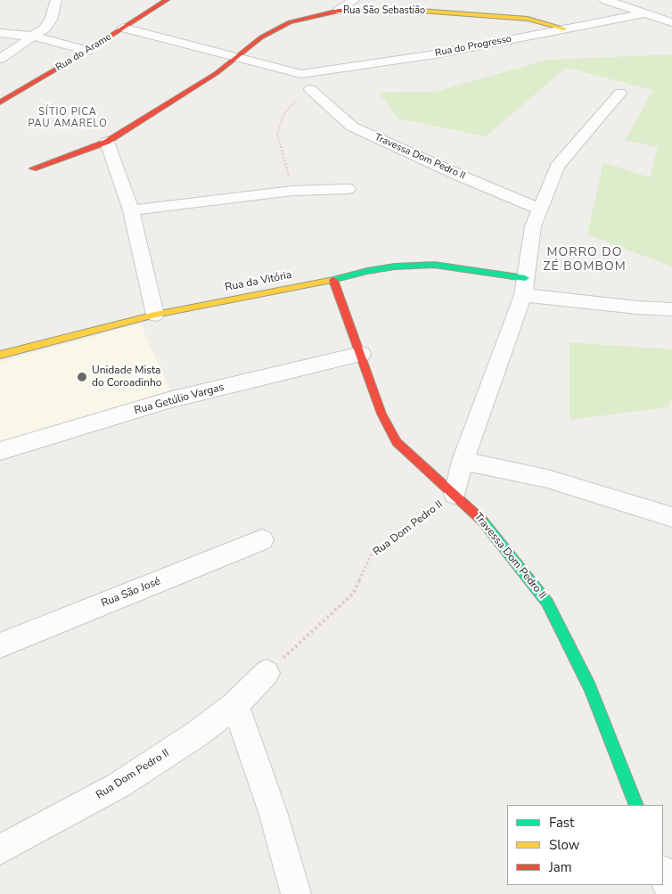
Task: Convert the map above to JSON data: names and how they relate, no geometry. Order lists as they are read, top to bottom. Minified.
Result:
{"streets":{"street":["Rua São Sebastião","Rua do Progresso","Rua do Arame","Travessa Dom Pedro II","Rua da Vitória","Rua Getúlio Vargas","Rua Dom Pedro II","Rua São José"]},"crossings":[["Rua São Sebastião","Rua do Progresso"],["Travessa Dom Pedro II","Rua da Vitória"],["Travessa Dom Pedro II","Rua Getúlio Vargas"],["Travessa Dom Pedro II","Rua Dom Pedro II"],["Rua da Vitória","Rua Dom Pedro II"]],"districts":["SÍTIO PICA PAU AMARELO","MORRO DO ZÉ BOMBOM"],"places":["Unidade Mista do Coroadinho"],"legend":["Fast","Slow","Jam"]}
